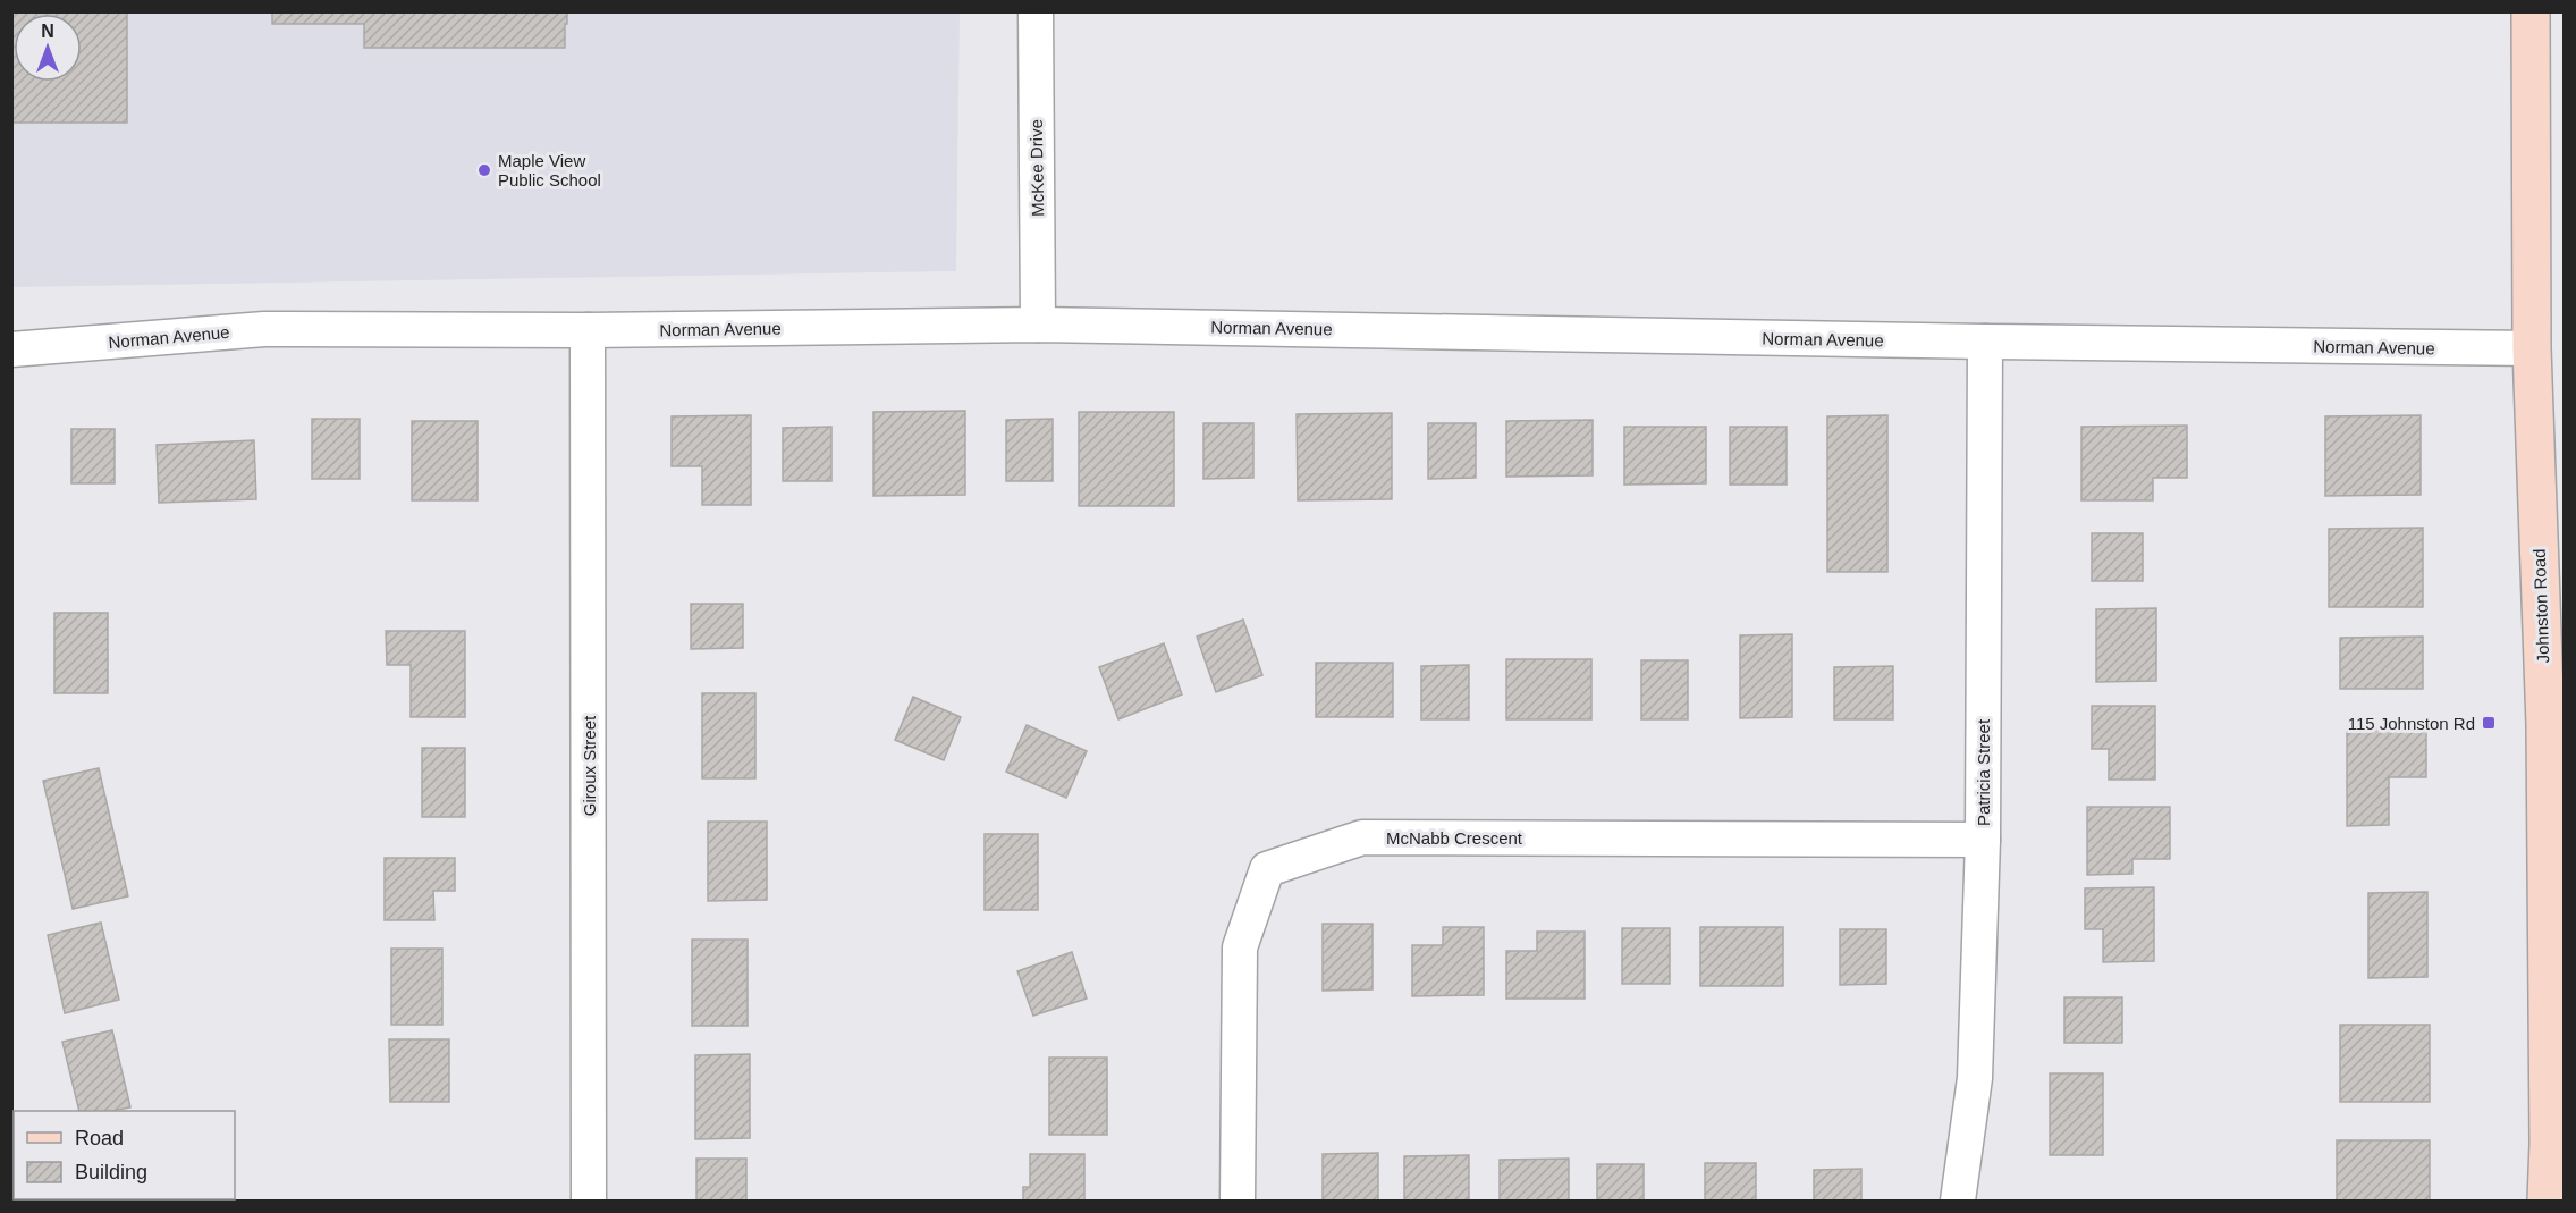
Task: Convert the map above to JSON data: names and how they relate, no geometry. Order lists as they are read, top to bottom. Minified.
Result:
{"streets":{"street":["McKee Drive","Norman Avenue","Johnston Road","Giroux Street","Patricia Street","McNabb Crescent"]},"crossings":[["McKee Drive","Norman Avenue"],["Norman Avenue","Johnston Road"],["Norman Avenue","Giroux Street"],["Norman Avenue","Patricia Street"],["Patricia Street","McNabb Crescent"]],"places":{"other":["Maple View Public School"],"transit":["115 Johnston Rd"]},"legend":["Road","Building"],"north":"top"}
